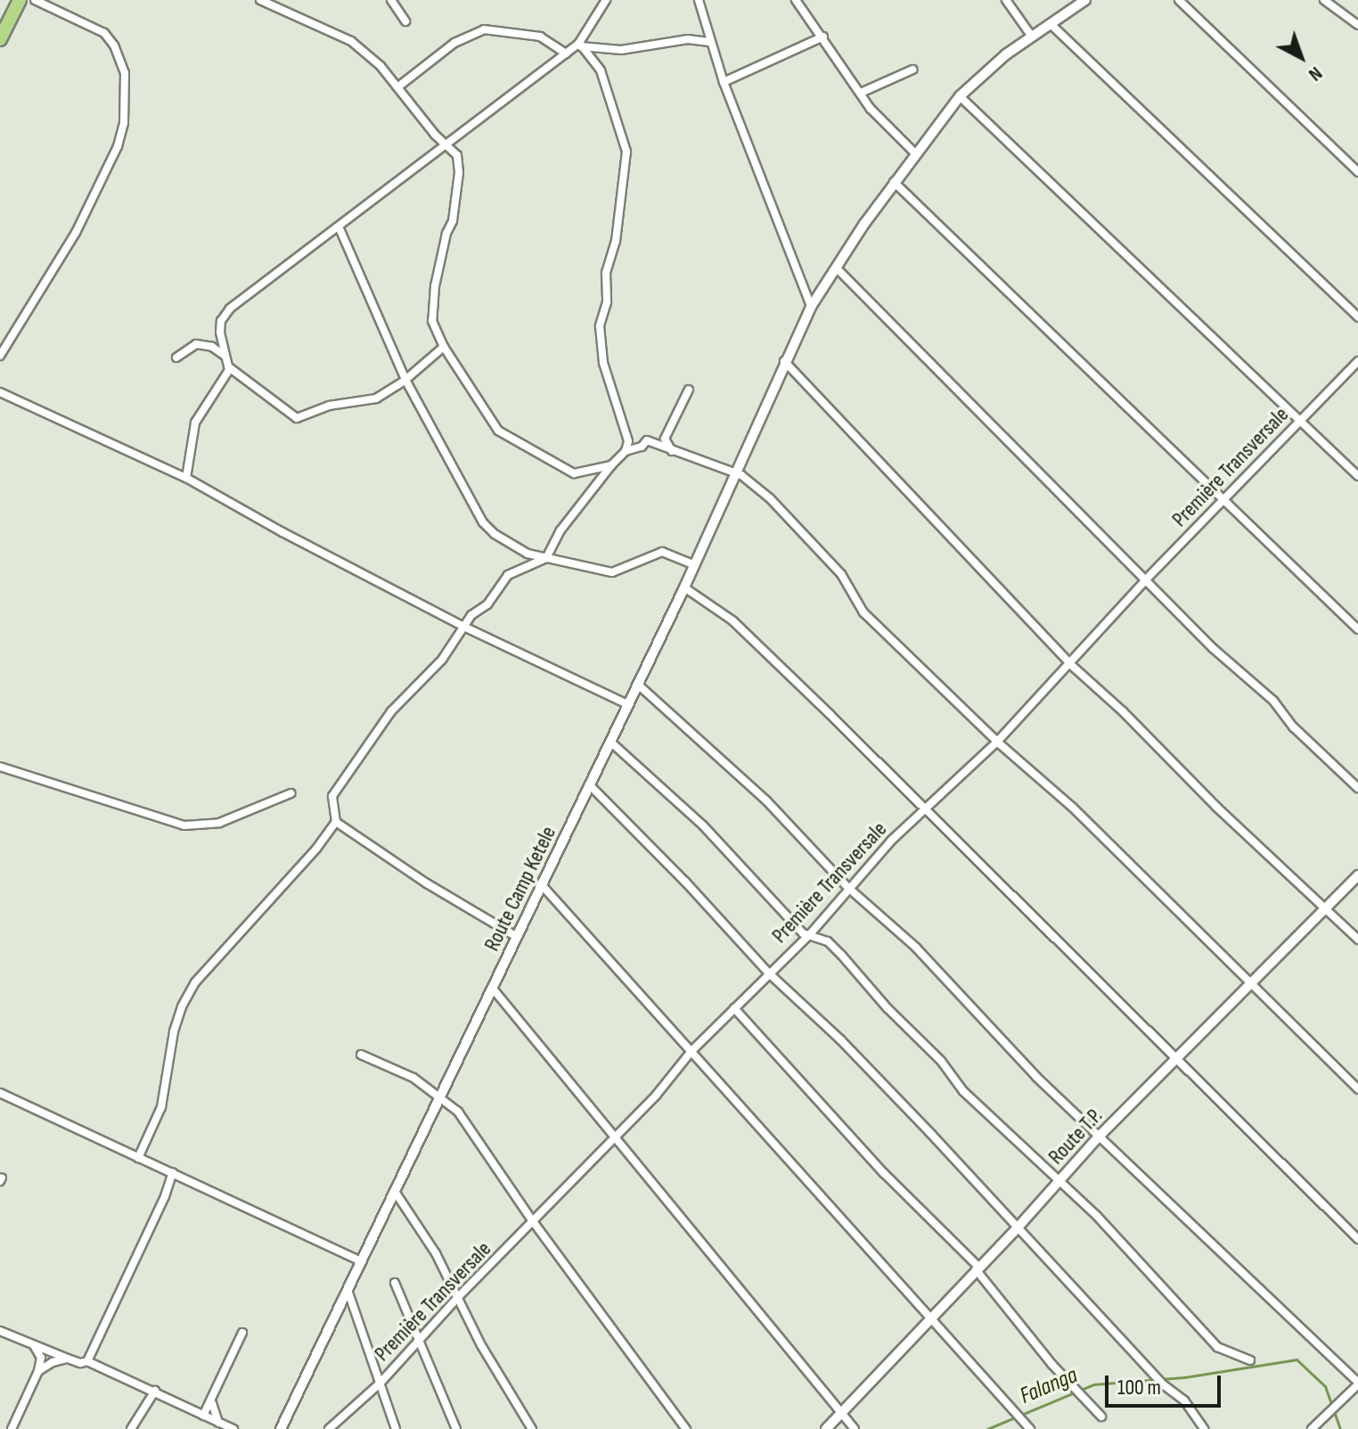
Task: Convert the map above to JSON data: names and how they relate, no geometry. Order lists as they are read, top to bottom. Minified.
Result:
{"streets":{"street":["Première Transversale","Route Camp Ketele","Route T.P."]},"water":["Falanga"],"scale_bar":"100 m","north":"bottom right"}
